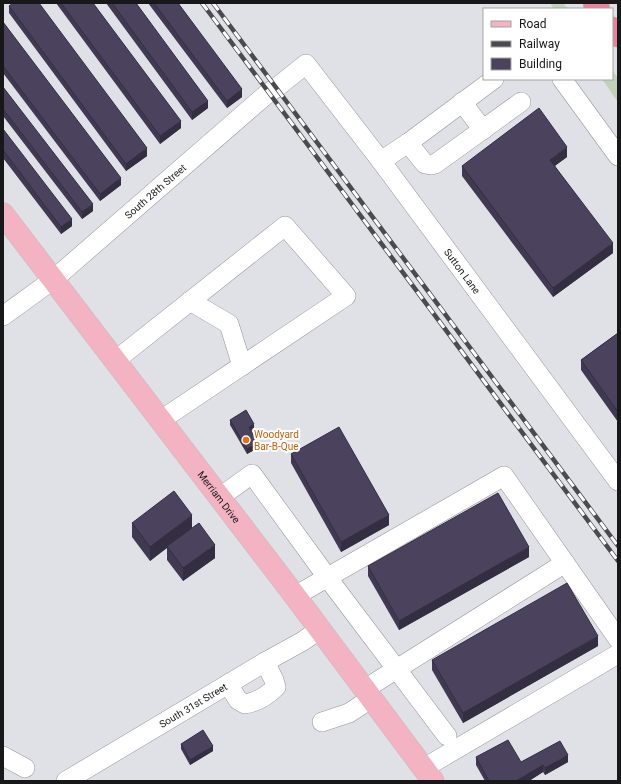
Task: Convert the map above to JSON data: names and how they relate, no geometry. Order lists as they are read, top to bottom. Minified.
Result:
{"streets":{"main road":["Merriam Drive"],"street":["South 28th Street","Sutton Lane","South 31st Street"]},"crossings":[["South 28th Street","Sutton Lane"],["South 28th Street","Merriam Drive"],["Merriam Drive","South 31st Street"]],"places":["Woodyard Bar-B-Que"],"legend":["Road","Railway","Building"]}
